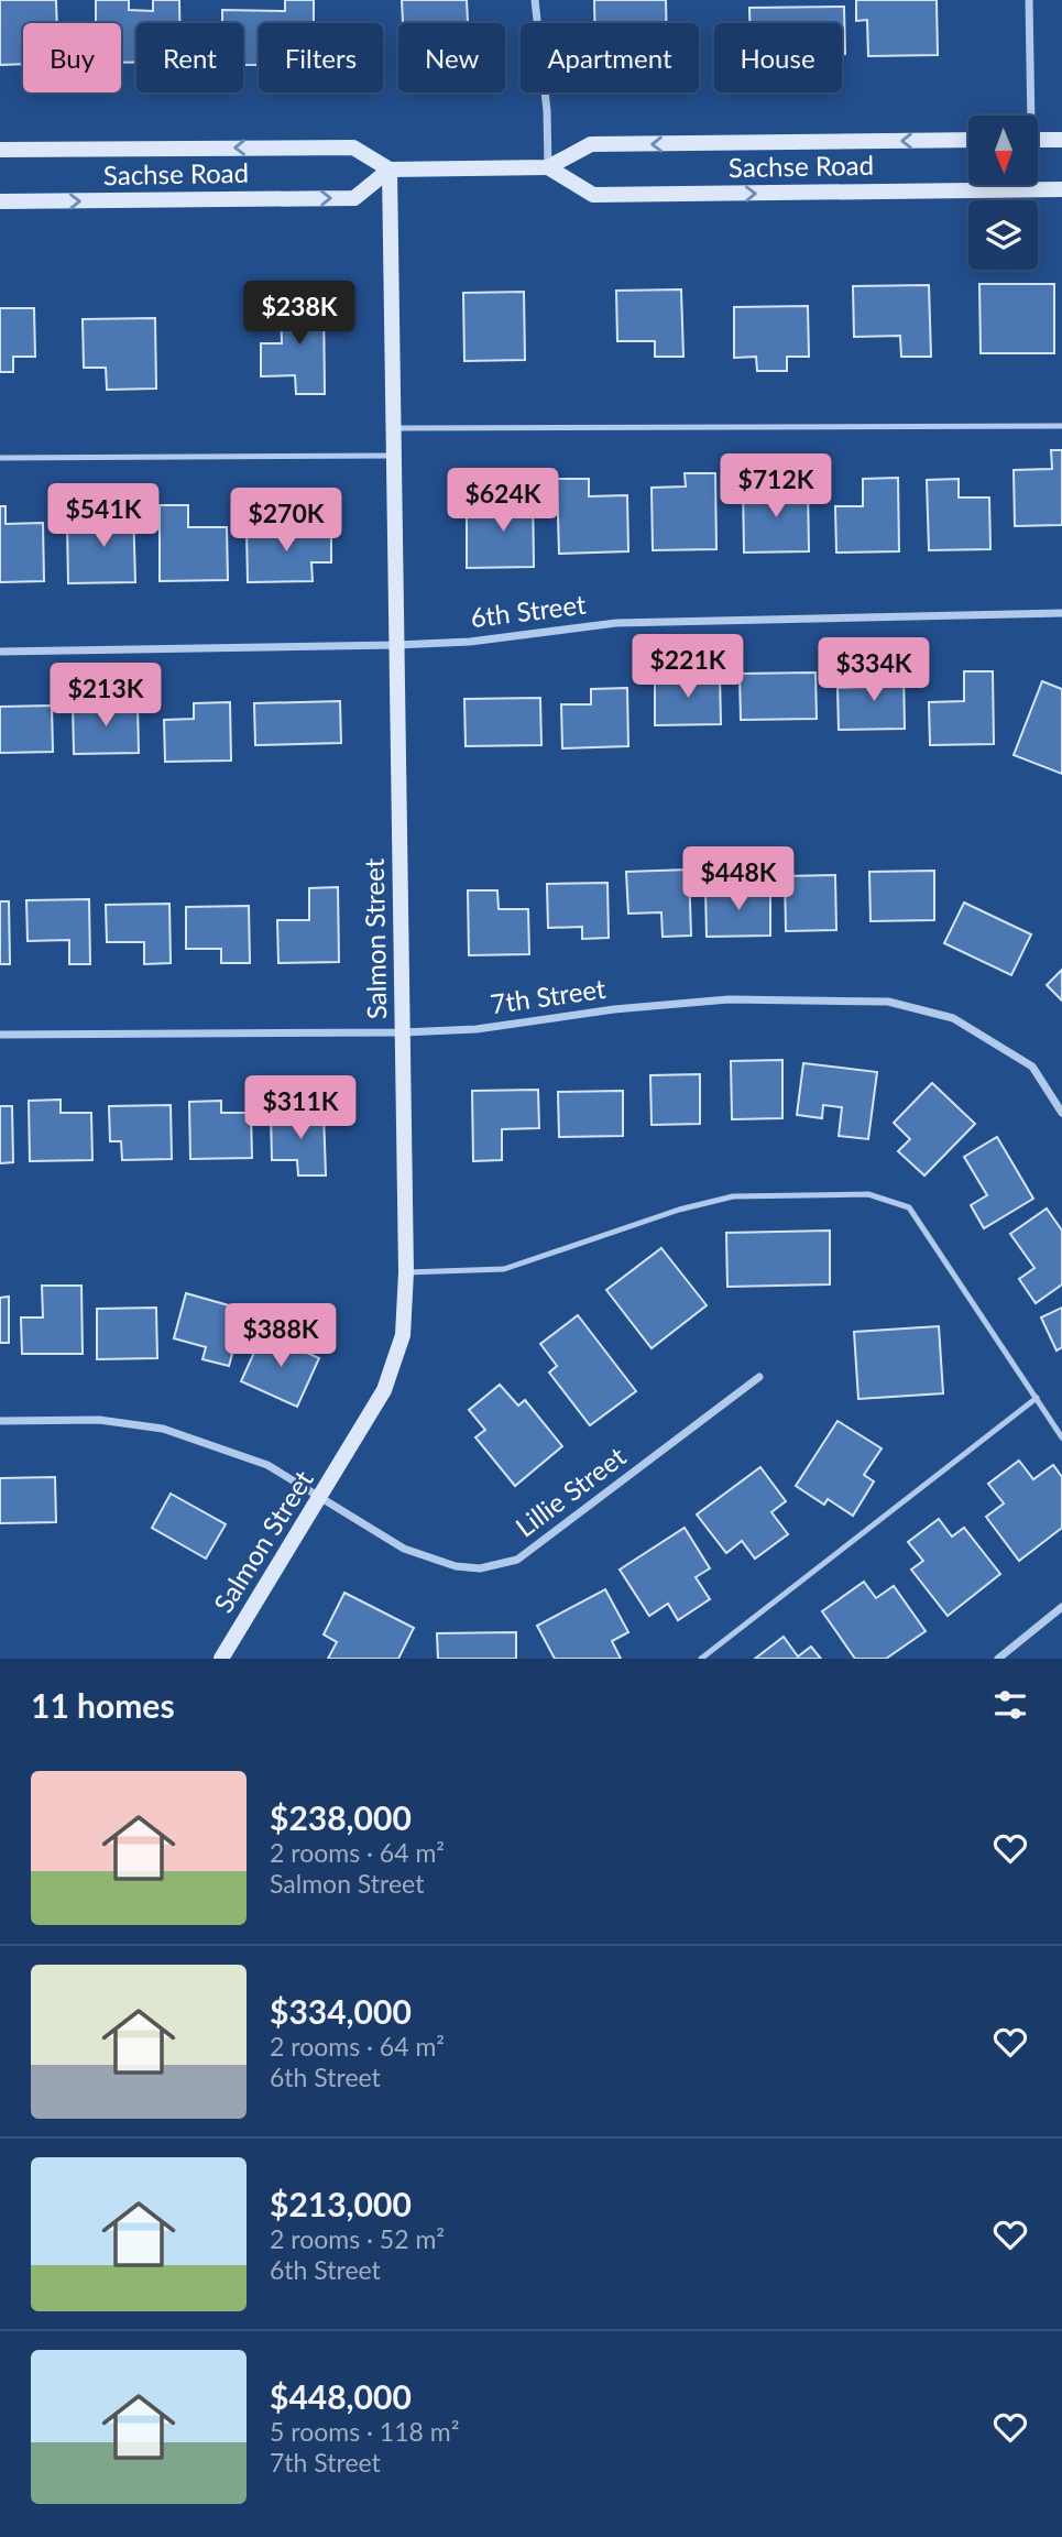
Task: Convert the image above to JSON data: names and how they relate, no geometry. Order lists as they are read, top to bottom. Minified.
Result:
{"streets":{"main road":["Sachse Road","Salmon Street"],"street":["6th Street","7th Street","Lillie Street"]},"crossings":[["Sachse Road","Salmon Street"],["6th Street","Salmon Street"],["Salmon Street","7th Street"],["Salmon Street","Lillie Street"]],"north":"bottom","page":{"chip":["Buy","Rent","Filters","New","Apartment","House"],"price":["$238K","$712K","$624K","$541K","$270K","$221K","$334K","$213K","$448K","$311K","$388K"],"heading":"11 homes","list":[{"name":"$238,000","note":"2 rooms · 64 m² · Salmon Street"},{"name":"$334,000","note":"2 rooms · 64 m² · 6th Street"},{"name":"$213,000","note":"2 rooms · 52 m² · 6th Street"},{"name":"$448,000","note":"5 rooms · 118 m² · 7th Street"}]}}
